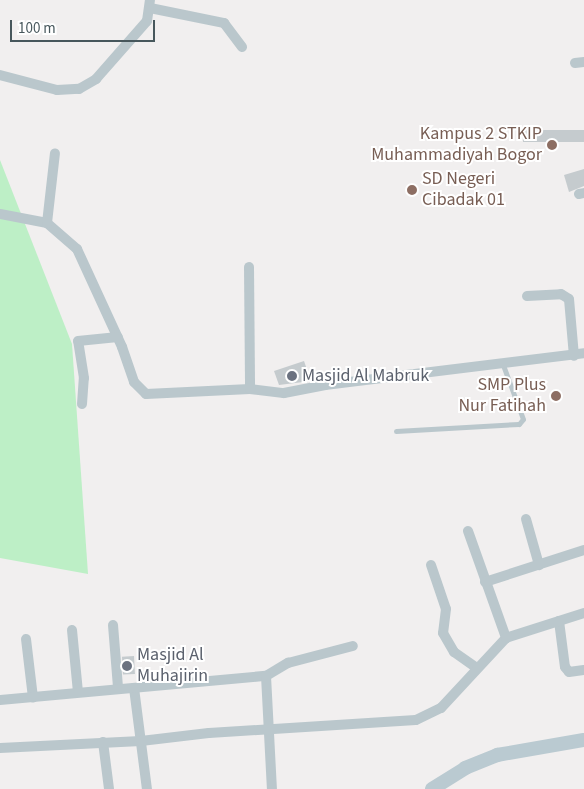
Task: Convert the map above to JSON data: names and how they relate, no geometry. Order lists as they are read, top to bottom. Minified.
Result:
{"places":["Kampus 2 STKIP Muhammadiyah Bogor","SD Negeri Cibadak 01","Masjid Al Mabruk","SMP Plus Nur Fatihah","Masjid Al Muhajirin"],"scale_bar":"100 m"}
